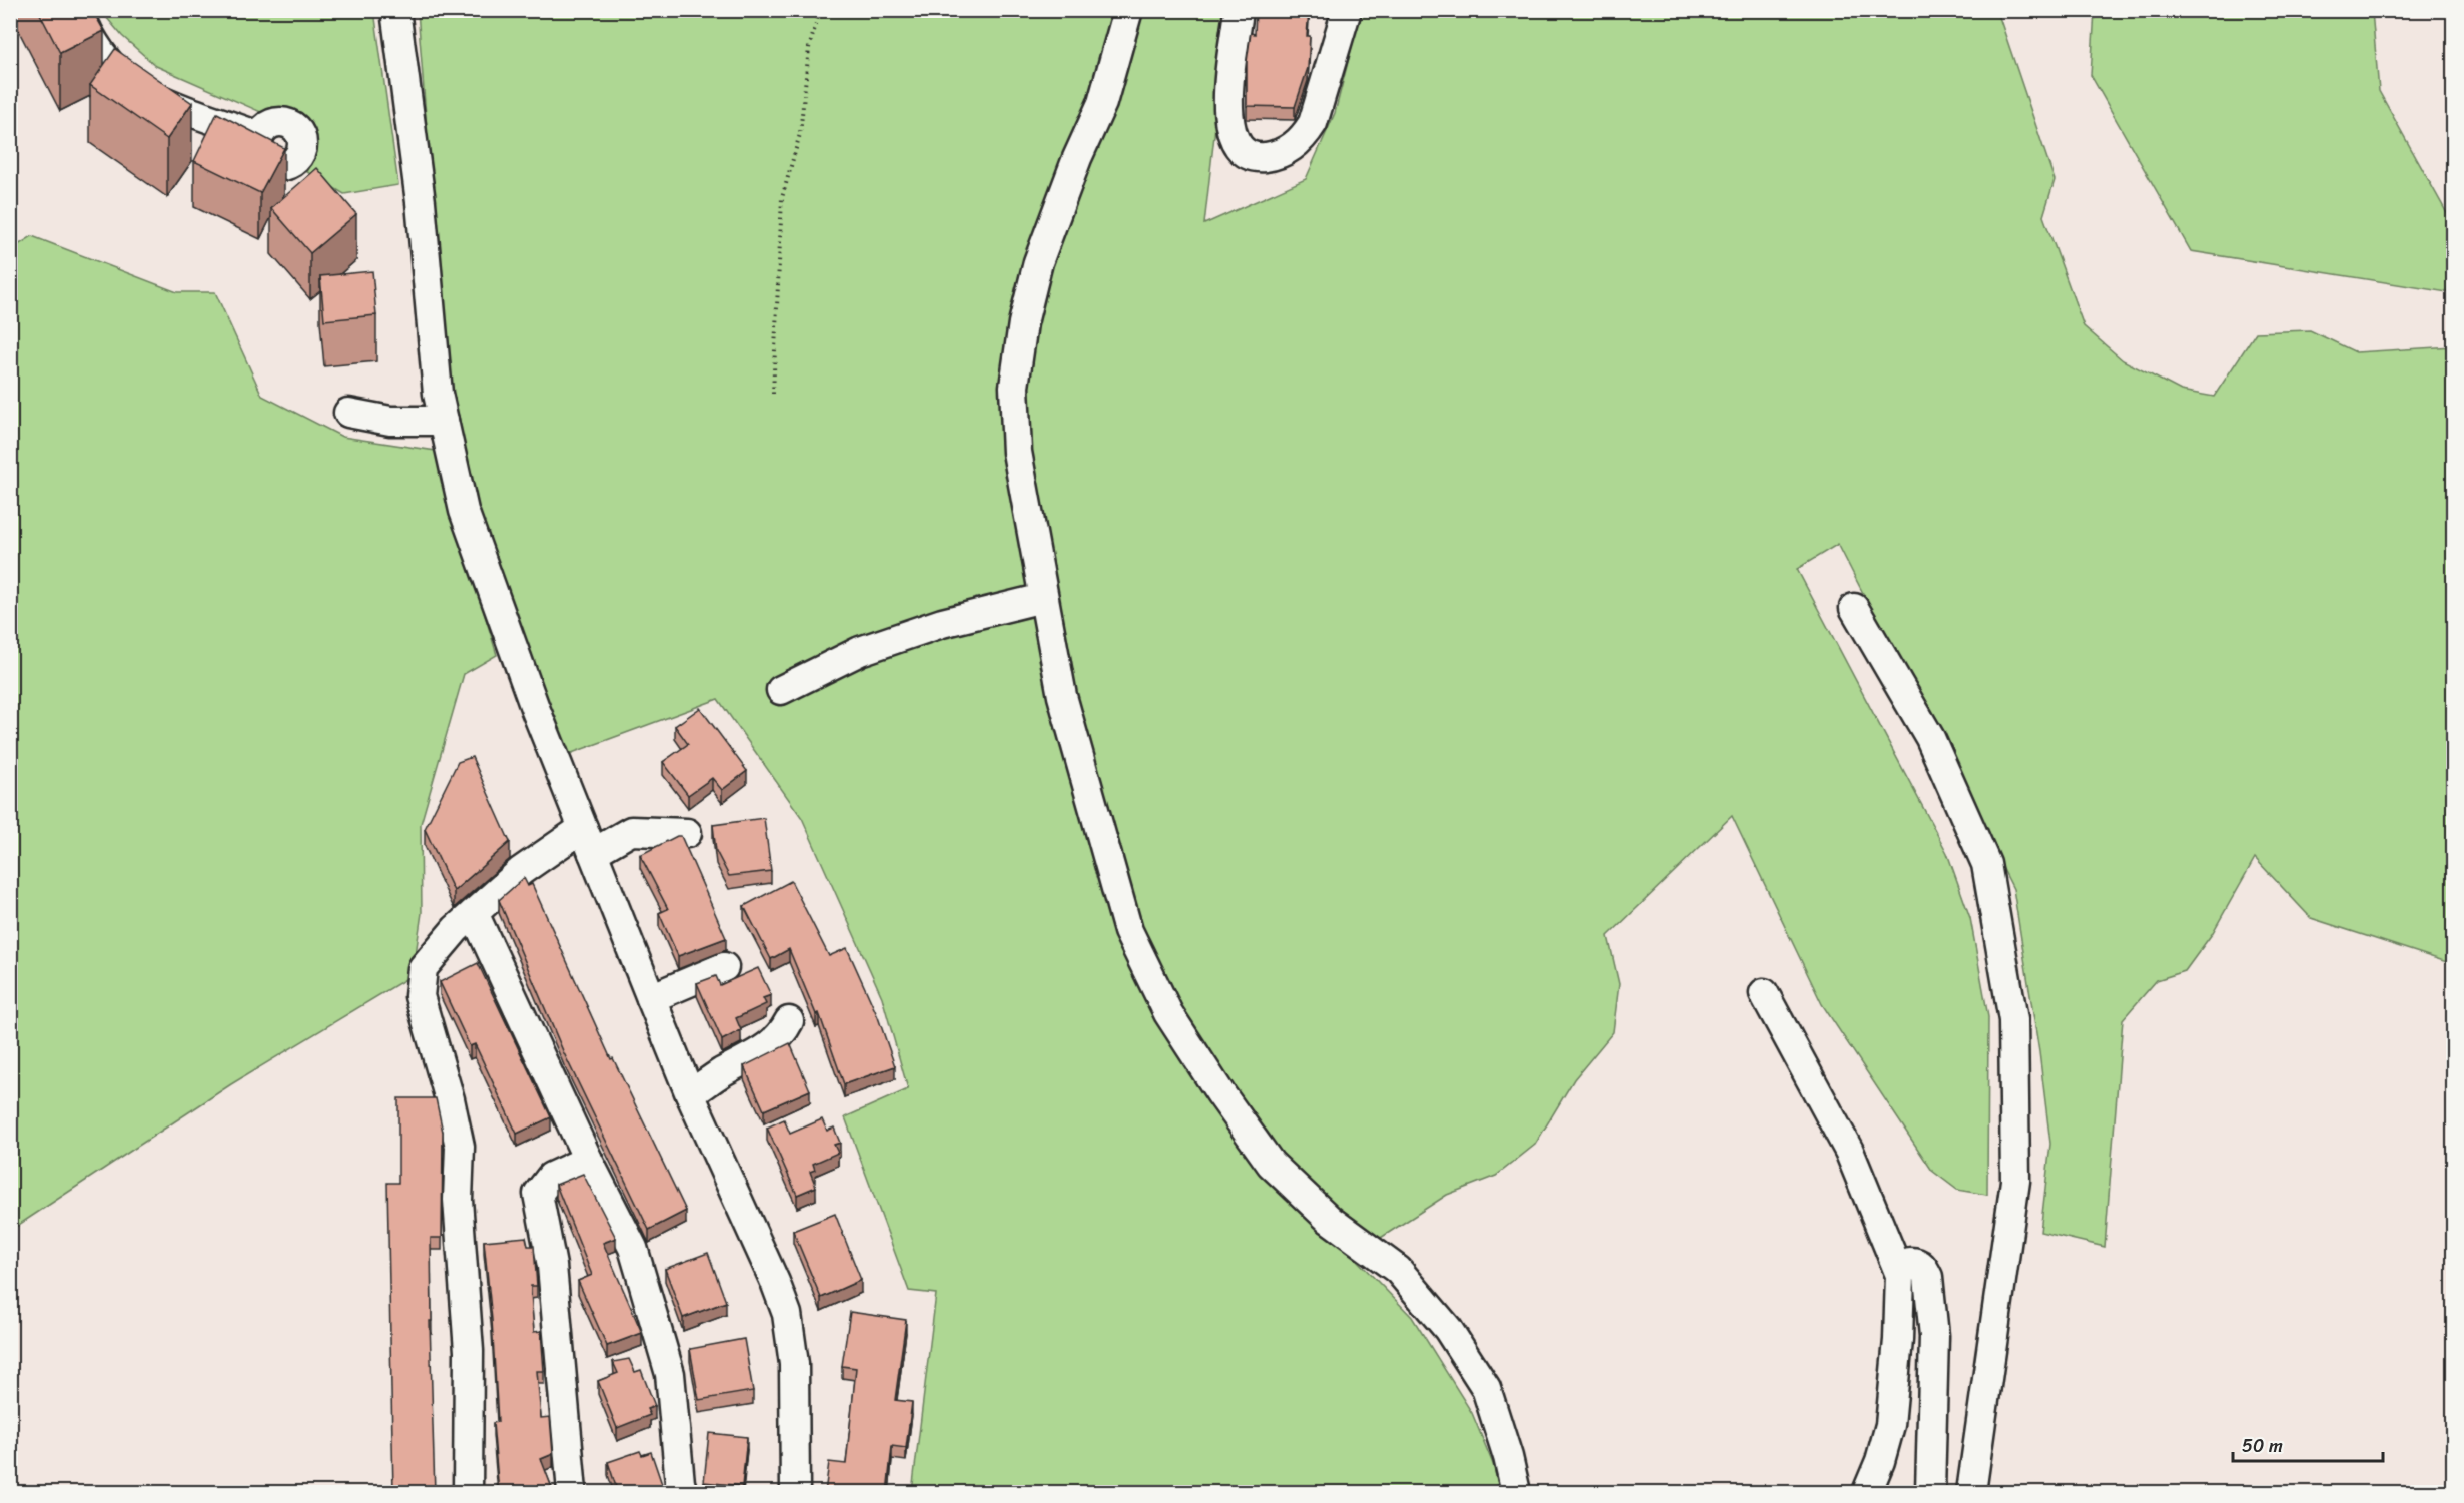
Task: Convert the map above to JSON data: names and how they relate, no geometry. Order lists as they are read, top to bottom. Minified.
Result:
{"scale_bar":"50 m"}
